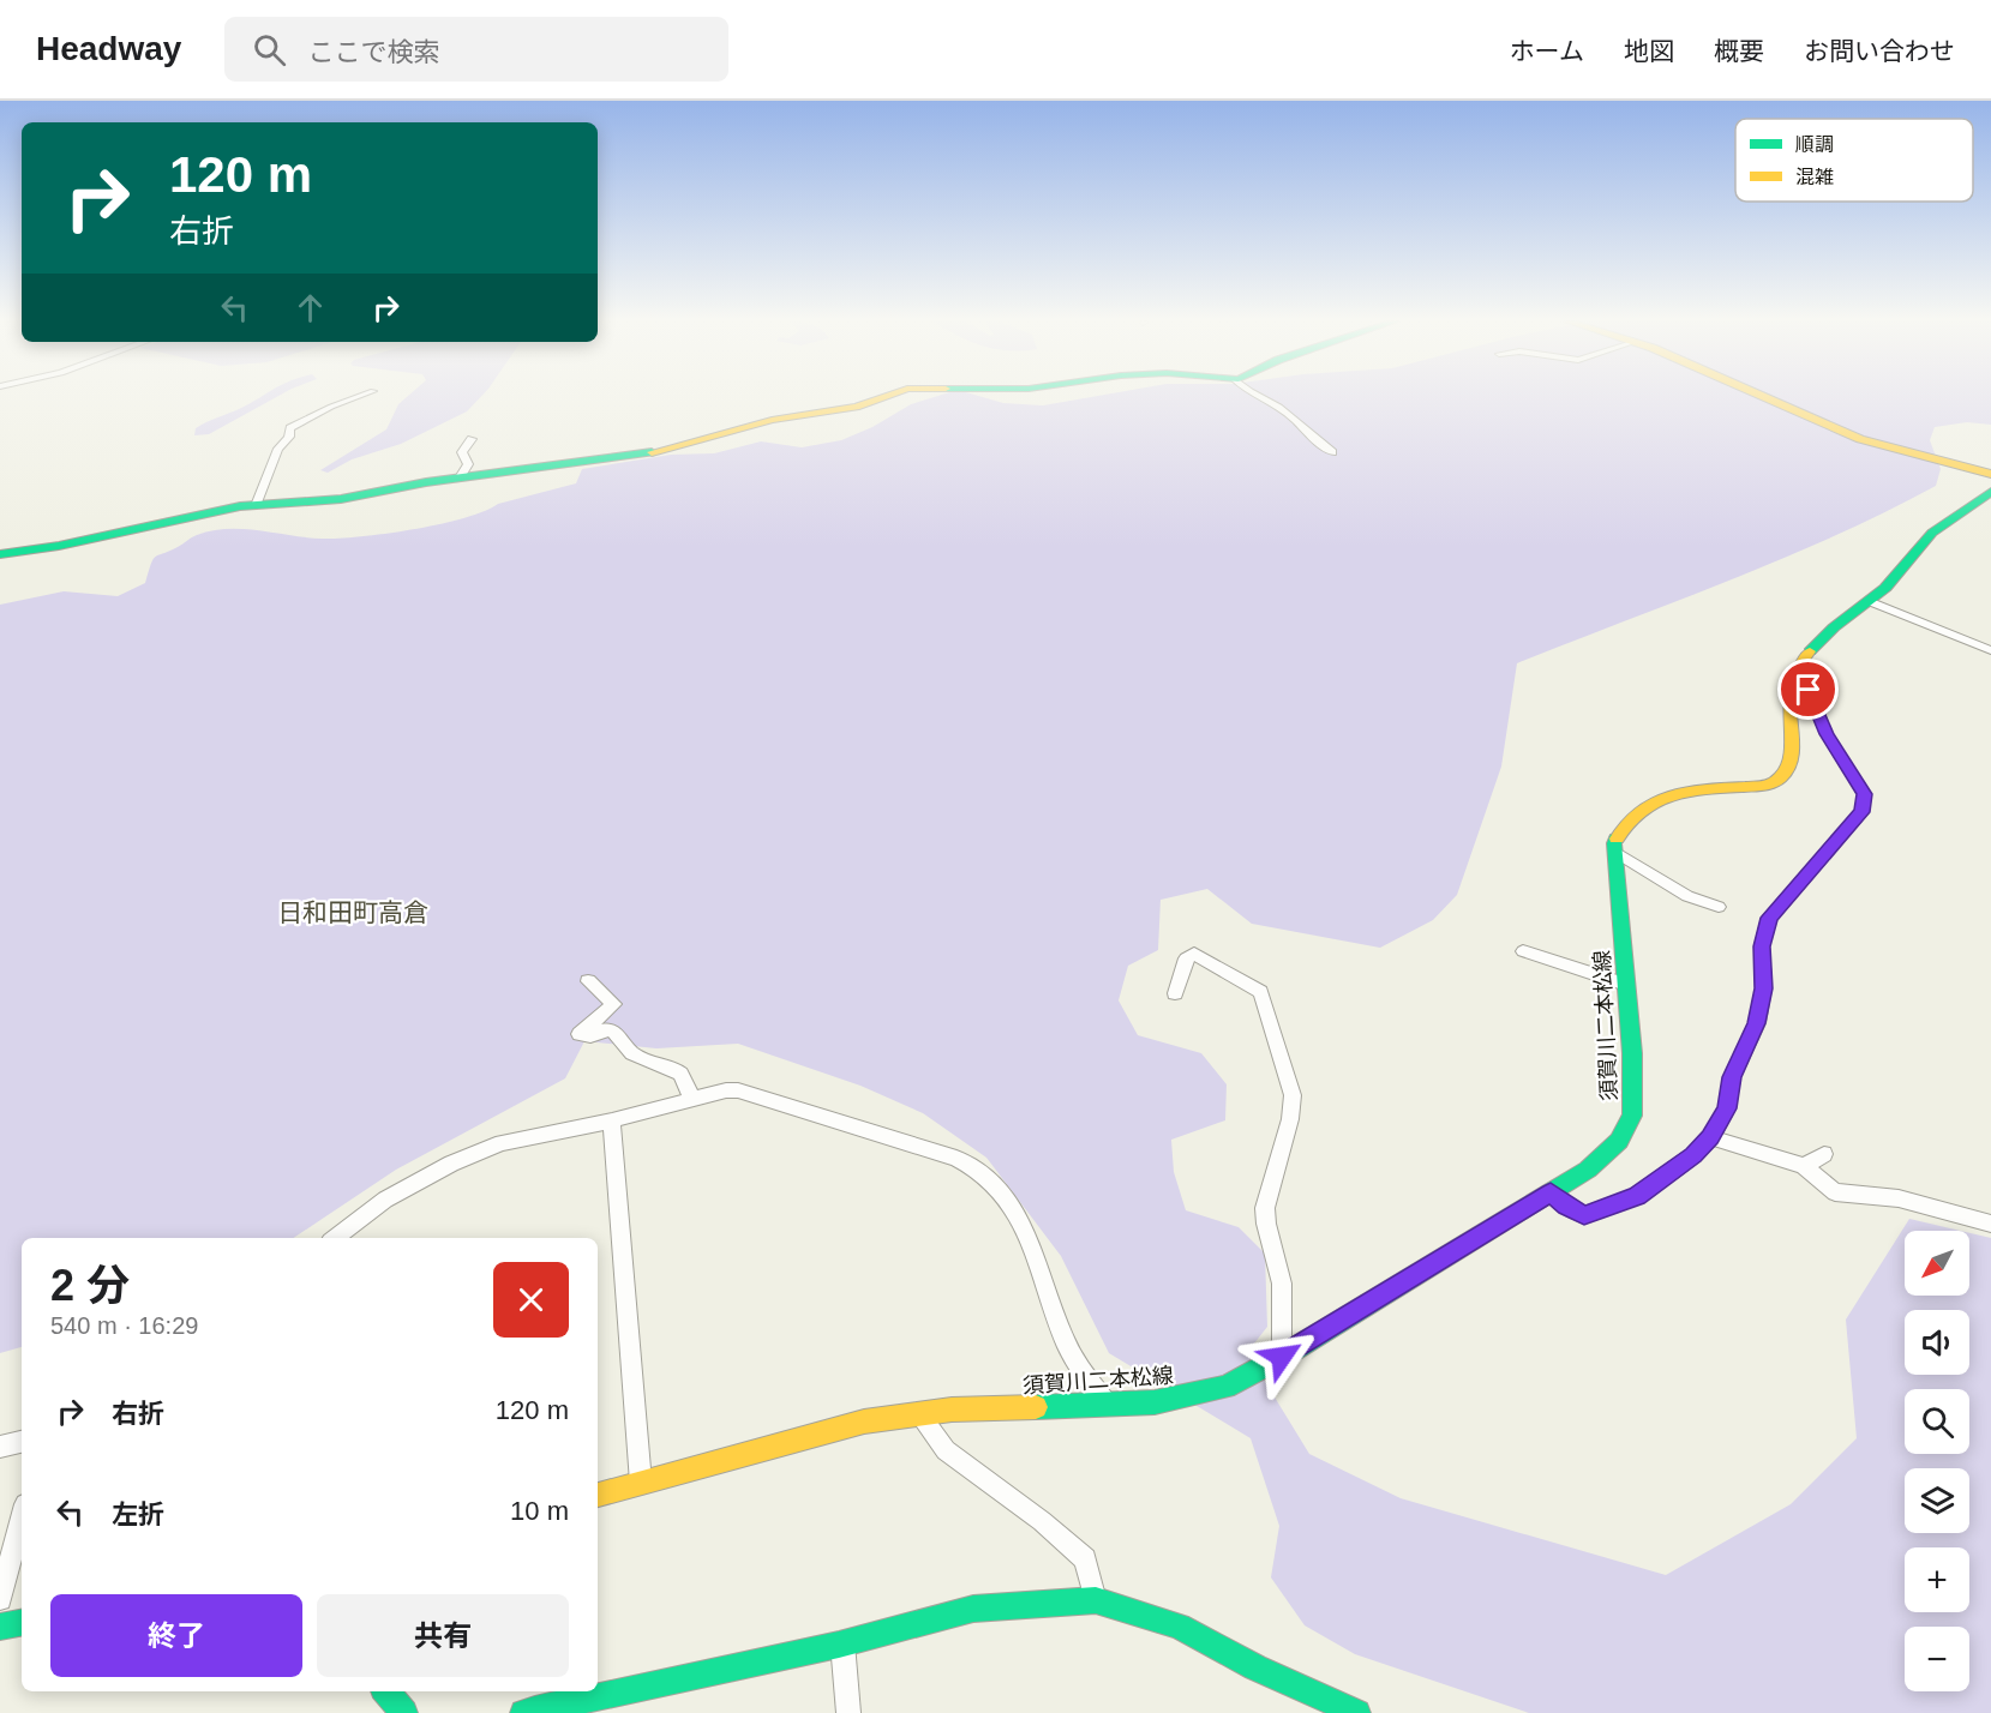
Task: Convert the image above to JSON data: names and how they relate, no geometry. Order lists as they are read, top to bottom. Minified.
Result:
{"streets":{"street":["須賀川二本松線"]},"districts":["日和田町高倉"],"legend":["順調","混雑"],"north":"bottom left","page":{"header":"Headway","search":"ここで検索","nav":["ホーム","地図","概要","お問い合わせ"],"turn":["120 m","右折"],"map_buttons":["+","−"],"heading":["2 分","540 m · 16:29"],"list":[{"name":"右折","value":"120 m"},{"name":"左折","value":"10 m"}],"buttons":["終了","共有"]}}
